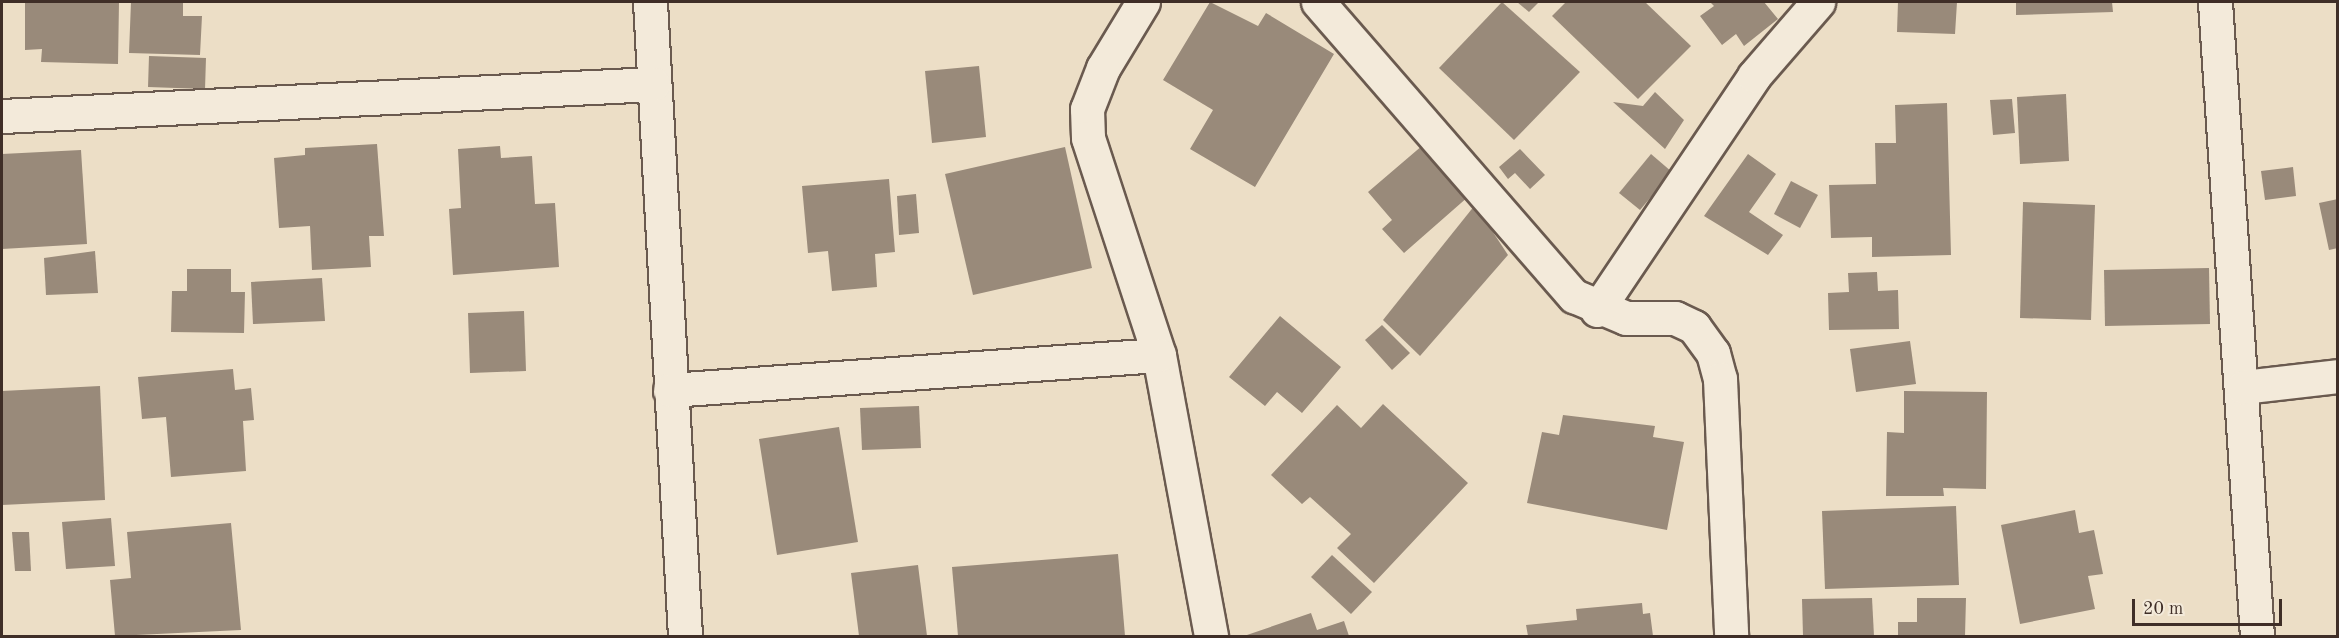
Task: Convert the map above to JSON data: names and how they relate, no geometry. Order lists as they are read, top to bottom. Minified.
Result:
{"scale_bar":"20 m"}
